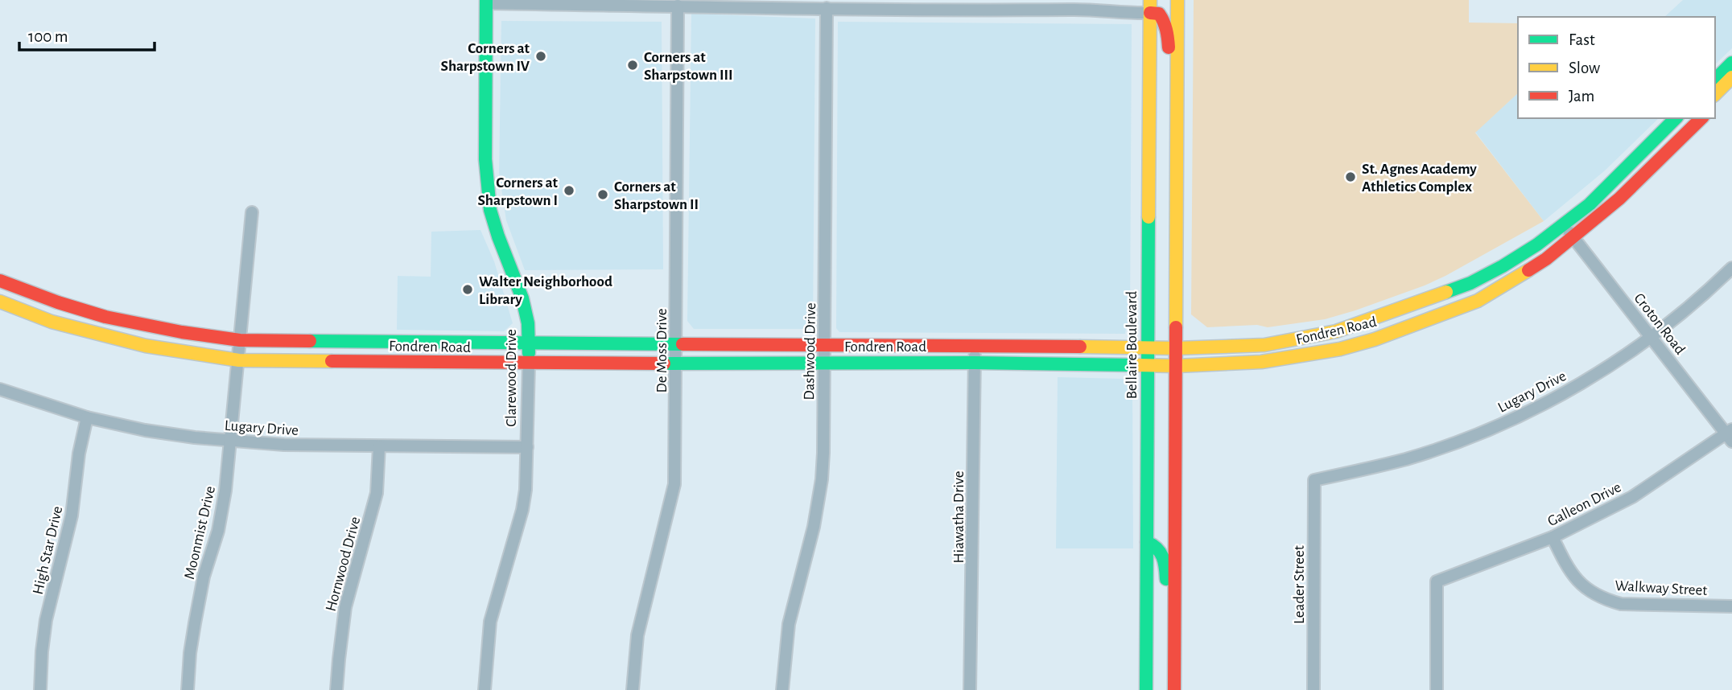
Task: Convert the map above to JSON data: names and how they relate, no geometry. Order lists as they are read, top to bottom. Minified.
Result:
{"streets":{"main road":["Fondren Road","Bellaire Boulevard","Clarewood Drive"],"street":["Croton Road","De Moss Drive","Dashwood Drive","Lugary Drive","Galleon Drive","Hiawatha Drive","Moonmist Drive","High Star Drive","Hornwood Drive","Leader Street","Walkway Street"]},"crossings":[["Croton Road","Fondren Road"],["Croton Road","Lugary Drive"],["Croton Road","Galleon Drive"],["Fondren Road","Bellaire Boulevard"],["Fondren Road","De Moss Drive"],["Fondren Road","Dashwood Drive"],["Fondren Road","Clarewood Drive"],["Fondren Road","Hiawatha Drive"],["Fondren Road","Moonmist Drive"],["Clarewood Drive","Lugary Drive"],["Lugary Drive","Moonmist Drive"],["Lugary Drive","High Star Drive"],["Lugary Drive","Hornwood Drive"],["Lugary Drive","Leader Street"],["Galleon Drive","Walkway Street"]],"places":["Corners at Sharpstown IV","Corners at Sharpstown III","St. Agnes Academy Athletics Complex","Corners at Sharpstown I","Corners at Sharpstown II","Walter Neighborhood Library"],"legend":["Fast","Slow","Jam"],"scale_bar":"100 m"}
